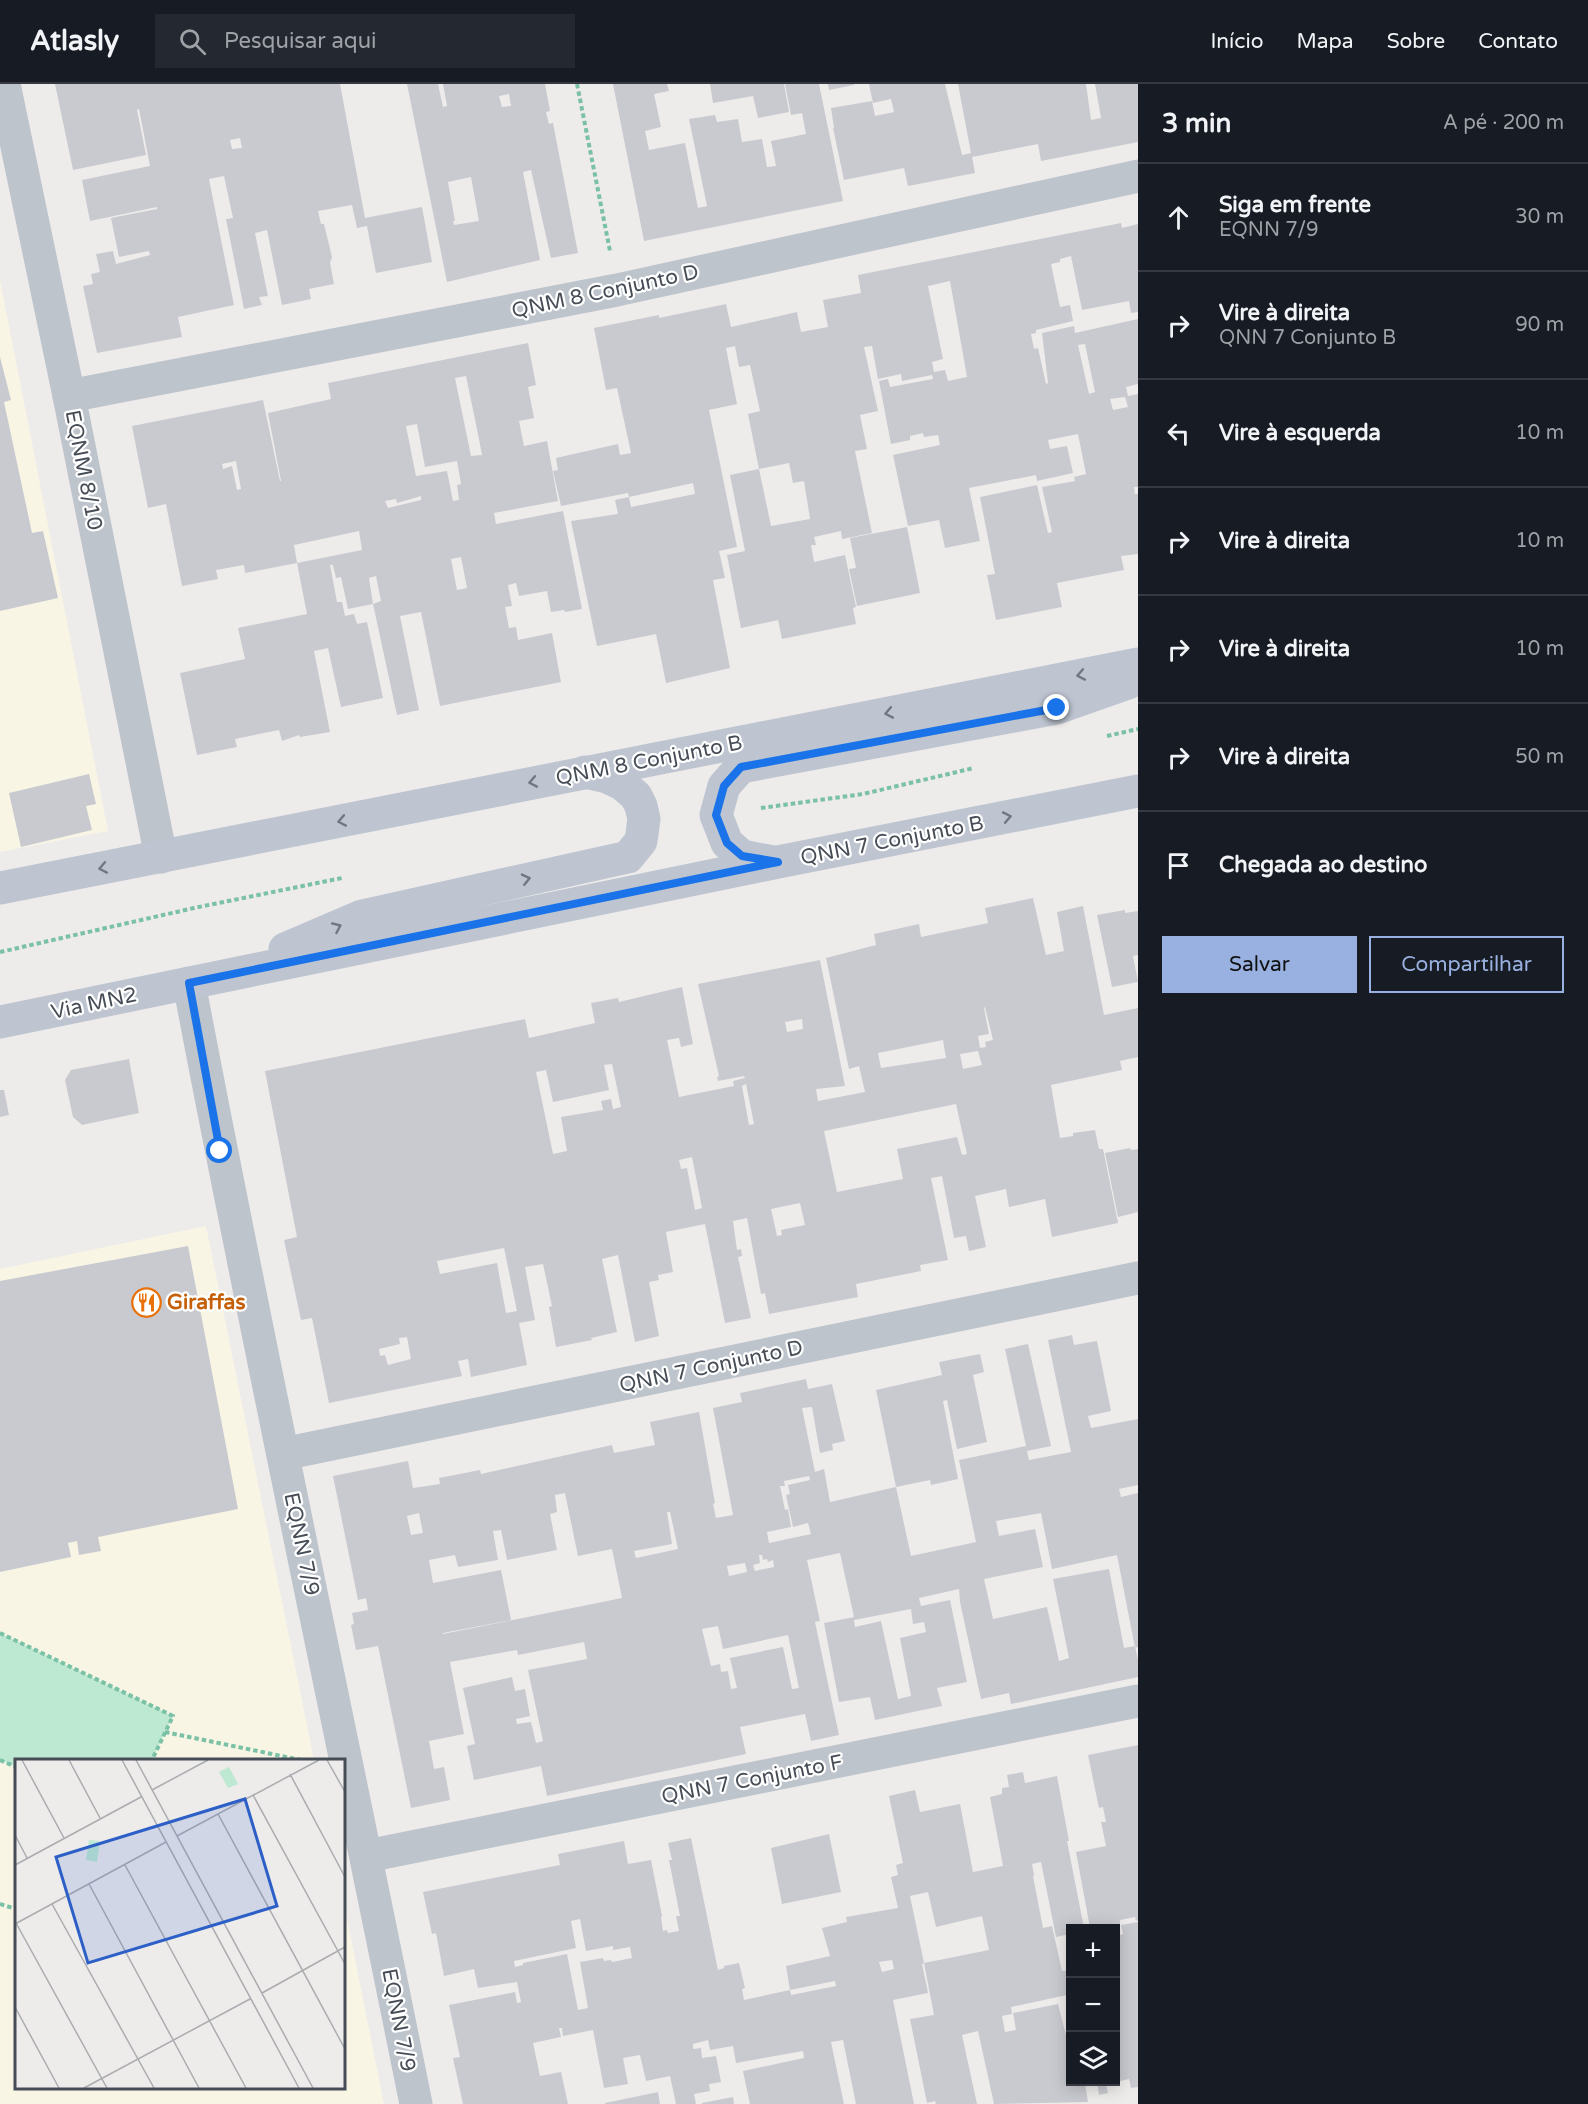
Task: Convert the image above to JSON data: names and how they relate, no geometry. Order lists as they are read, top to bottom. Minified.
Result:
{"streets":{"main road":["QNM 8 Conjunto B","QNN 7 Conjunto B","Via MN2"],"street":["QNM 8 Conjunto D","EQNM 8/10","QNN 7 Conjunto D","EQNN 7/9","QNN 7 Conjunto F"]},"crossings":[["QNM 8 Conjunto D","EQNM 8/10"],["EQNM 8/10","QNM 8 Conjunto B"],["QNN 7 Conjunto B","Via MN2"],["QNN 7 Conjunto B","EQNN 7/9"],["Via MN2","EQNN 7/9"],["QNN 7 Conjunto D","EQNN 7/9"],["EQNN 7/9","QNN 7 Conjunto F"]],"one_way":["QNM 8 Conjunto B","QNN 7 Conjunto B"],"places":{"restaurant":["Giraffas"]},"page":{"header":"Atlasly","search":"Pesquisar aqui","nav":["Início","Mapa","Sobre","Contato"],"heading":["3 min","A pé · 200 m"],"list":[["Siga em frente","EQNN 7/9","30 m"],["Vire à direita","QNN 7 Conjunto B","90 m"],["Vire à esquerda","10 m"],["Vire à direita","10 m"],["Vire à direita","10 m"],["Vire à direita","50 m"],"Chegada ao destino"],"buttons":["Salvar","Compartilhar"],"map_buttons":["+","−"]}}
